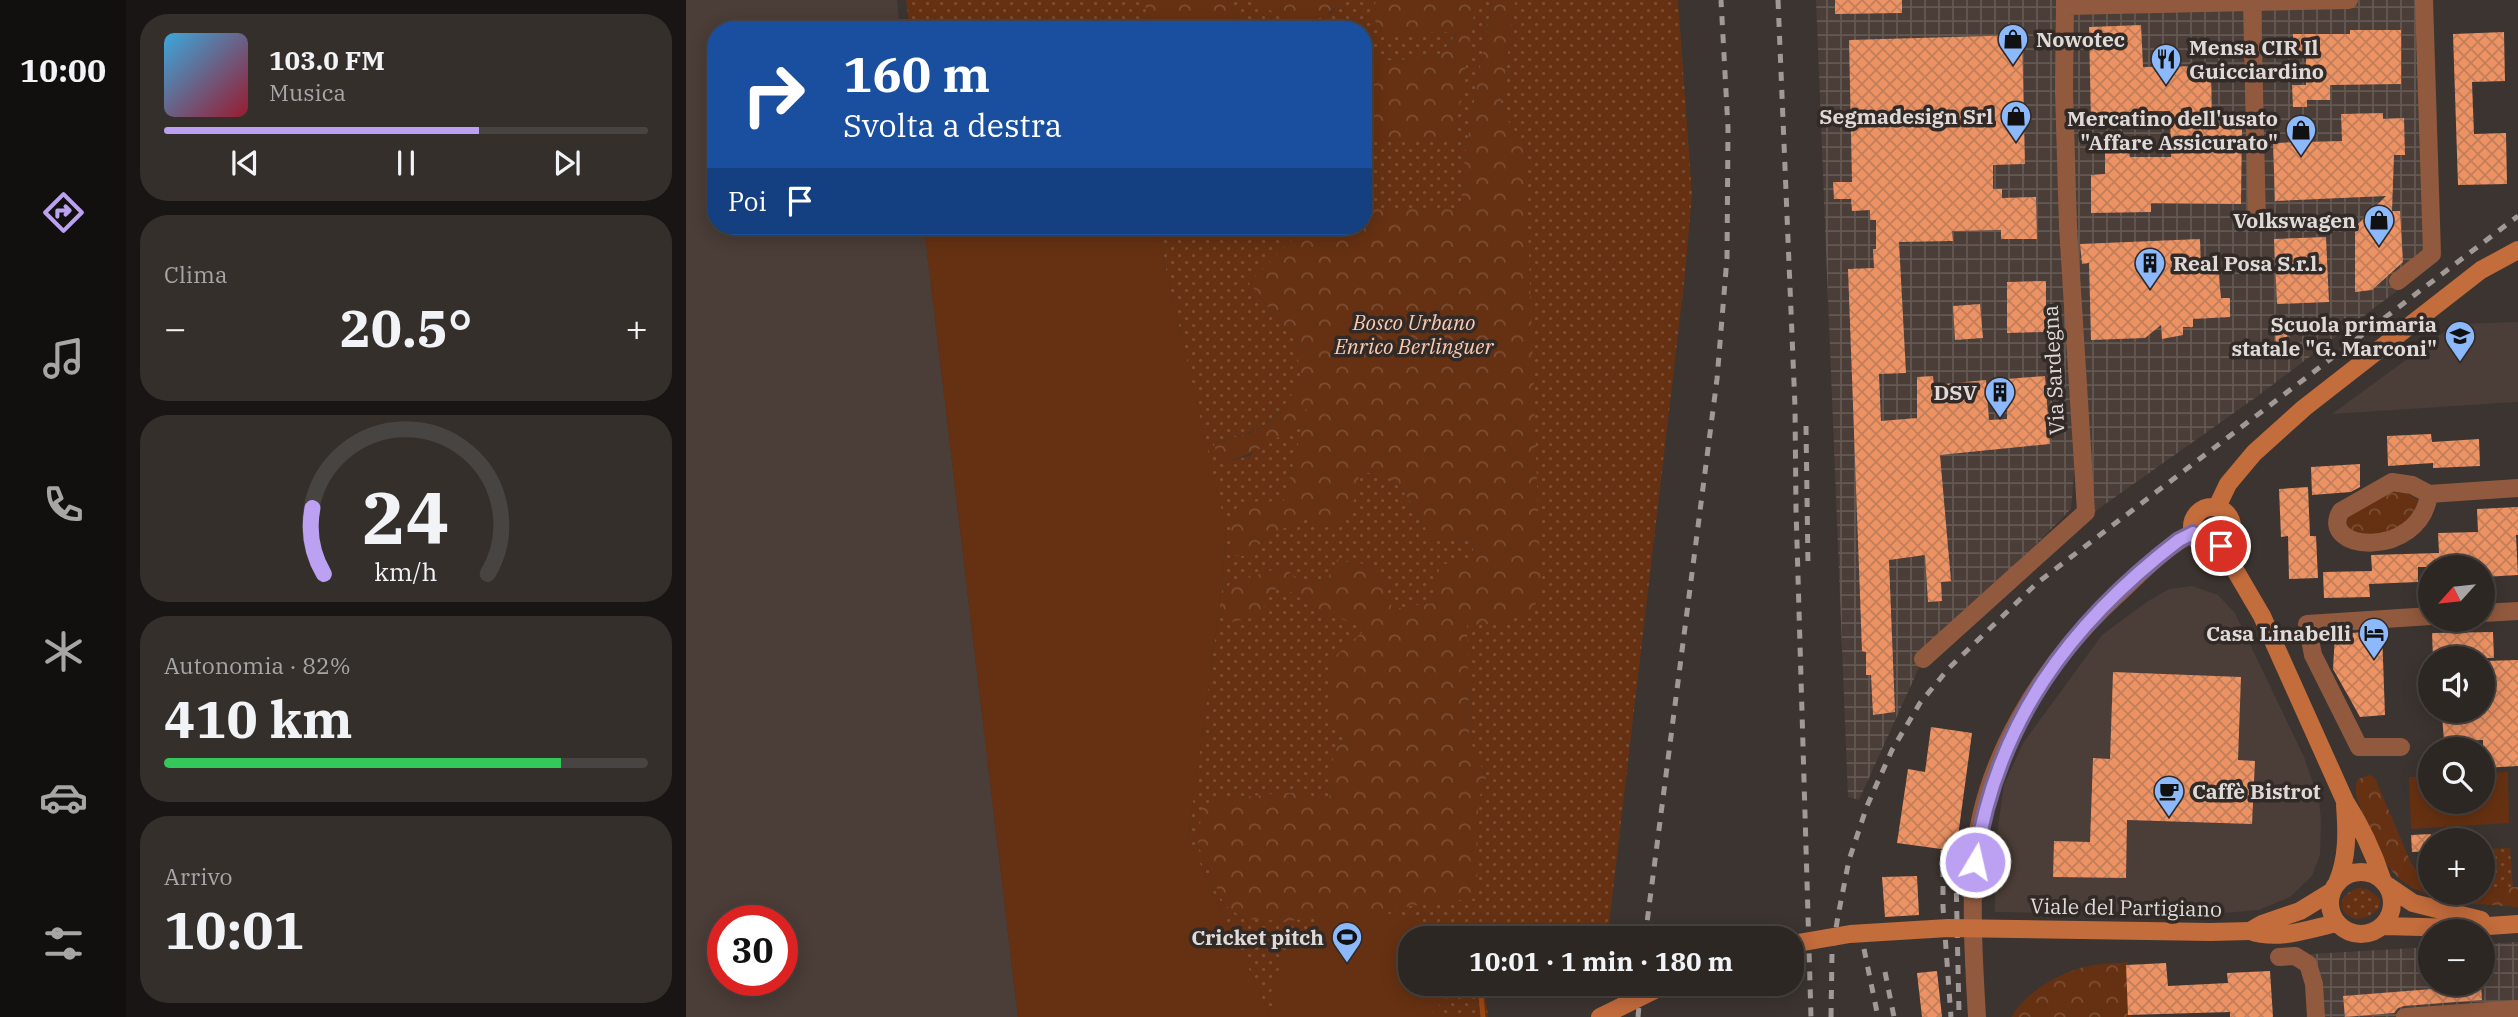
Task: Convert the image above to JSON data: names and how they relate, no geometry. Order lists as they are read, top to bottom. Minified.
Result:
{"streets":{"main road":["Viale del Partigiano"],"street":["Via Sardegna"]},"parks":["Bosco Urbano Enrico Berlinguer"],"places":{"shop":["Nowotec","Segmadesign Srl","Mercatino dell'usato \"Affare Assicurato\"","Volkswagen"],"restaurant":["Mensa CIR Il Guicciardino"],"building":["Real Posa S.r.l.","DSV"],"school or university":["Scuola primaria statale \"G. Marconi\""],"hotel":["Casa Linabelli"],"cafe":["Caffè Bistrot"],"sports":["Cricket pitch"]},"north":"bottom left","page":{"tabs":"10:00","turn":["160 m","Svolta a destra"],"song":["103.0 FM","Musica"],"then":"Poi","tile":["Clima",["Autonomia · 82%","410 km"],["Arrivo","10:01"]],"heat":["−","20.5°","+"],"map_buttons":["+","−"],"limit":"30","trip":"10:01 · 1 min · 180 m","gauge":["24","km/h"]}}
